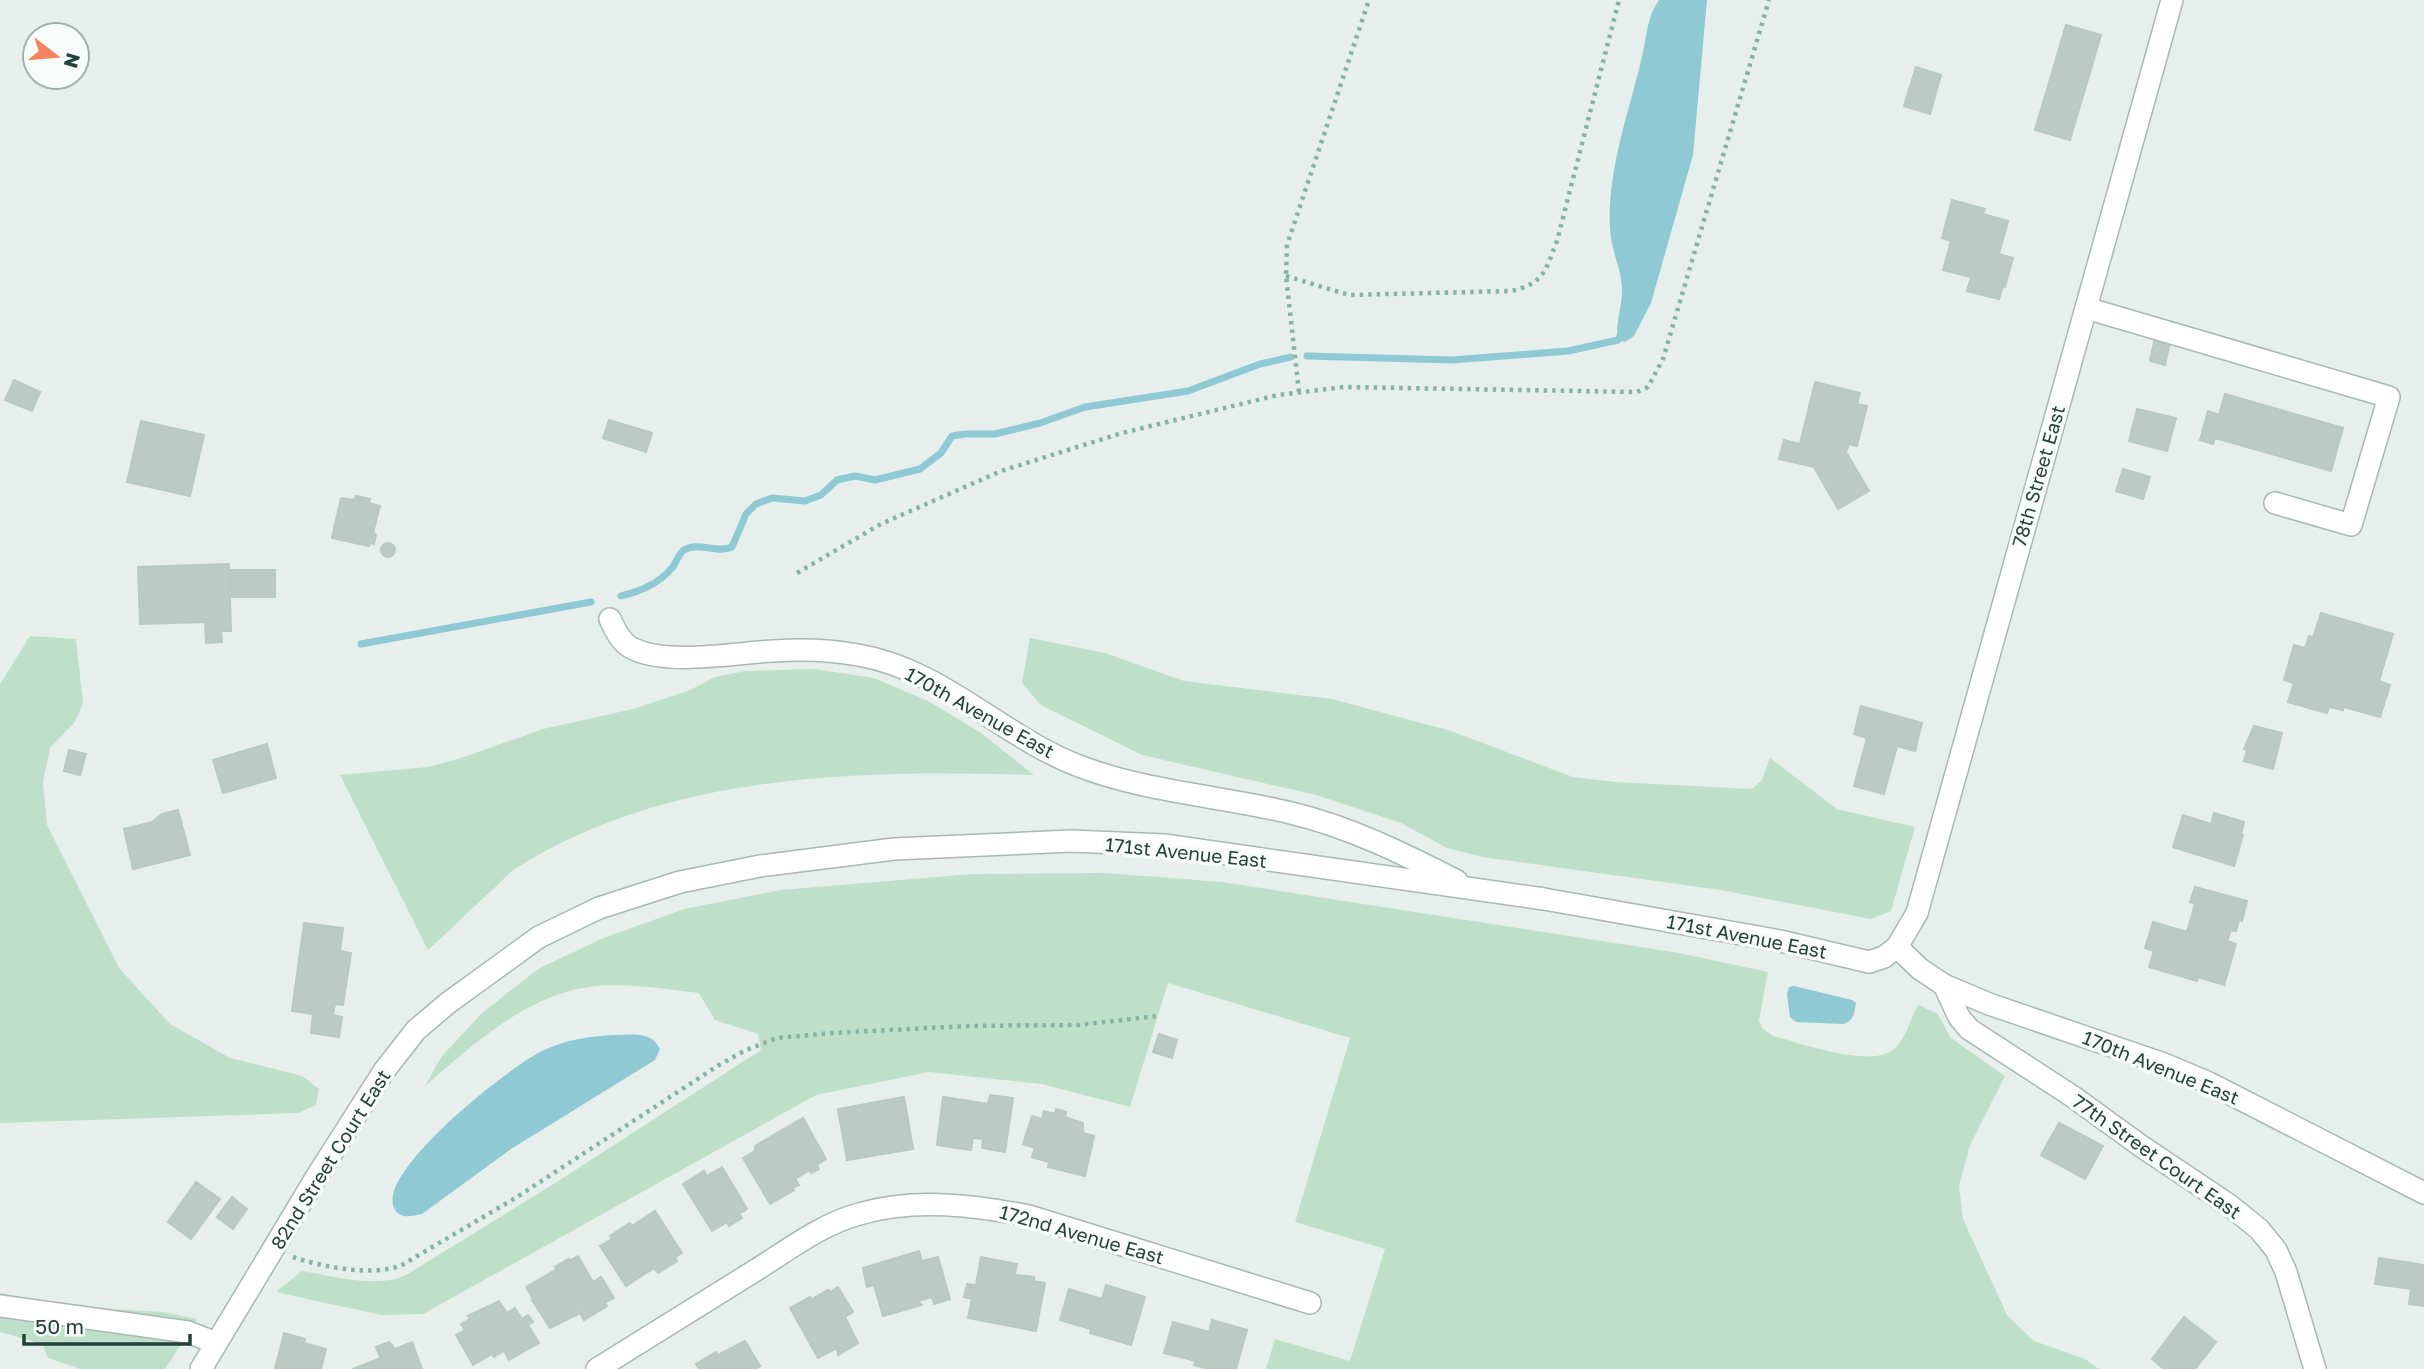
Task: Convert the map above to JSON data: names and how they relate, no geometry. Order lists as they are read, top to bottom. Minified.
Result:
{"streets":{"street":["78th Street East","170th Avenue East","171st Avenue East","77th Street Court East","82nd Street Court East","172nd Avenue East"]},"crossings":[["78th Street East","170th Avenue East"],["78th Street East","171st Avenue East"],["170th Avenue East","171st Avenue East"],["170th Avenue East","77th Street Court East"],["171st Avenue East","82nd Street Court East"]],"scale_bar":"50 m","north":"right"}
